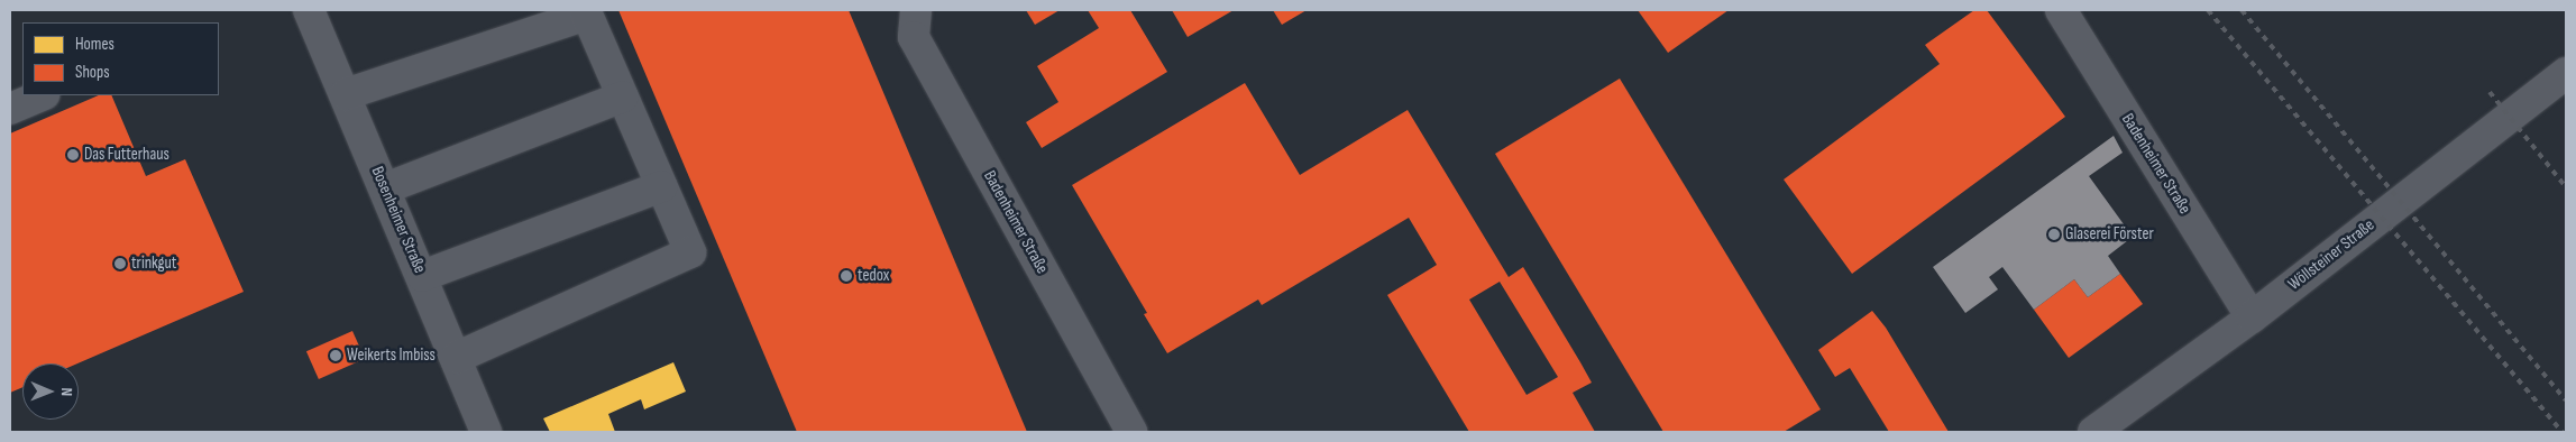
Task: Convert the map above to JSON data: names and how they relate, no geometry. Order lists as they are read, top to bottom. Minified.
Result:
{"streets":{"street":["Badenheimer Straße","Bosenheimer Straße","Wöllsteiner Straße"]},"crossings":[["Badenheimer Straße","Wöllsteiner Straße"]],"places":["Das Futterhaus","Glaserei Förster","trinkgut","tedox","Weikerts Imbiss"],"legend":["Homes","Shops"],"north":"right"}
